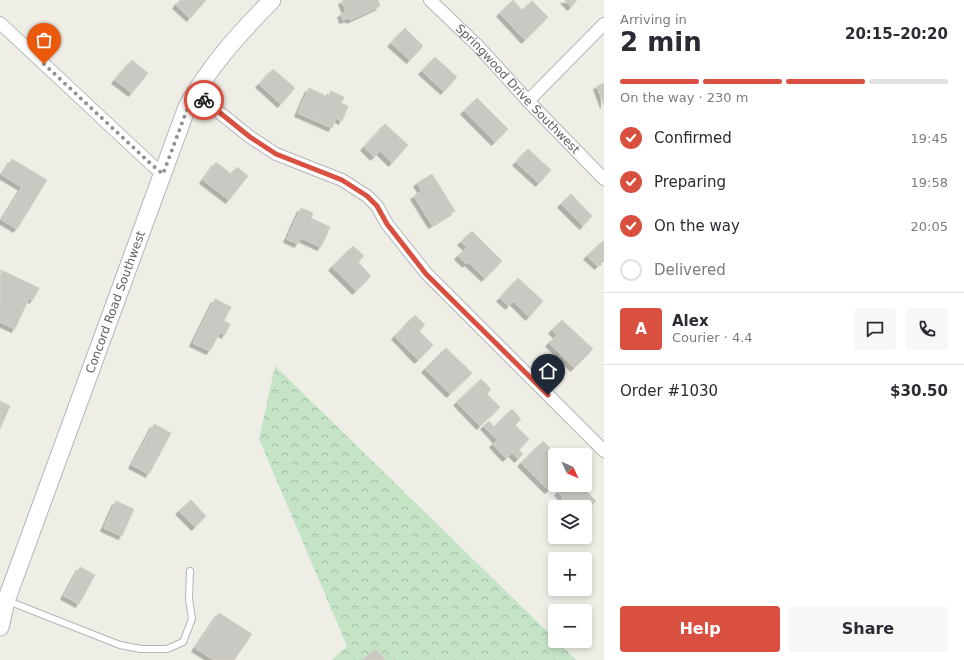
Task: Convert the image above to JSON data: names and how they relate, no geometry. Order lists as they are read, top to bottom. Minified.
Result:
{"streets":{"street":["Springwood Drive Southwest","Concord Road Southwest"]},"north":"bottom right","page":{"heading":["2 min","Arriving in","20:15–20:20"],"panel":["Alex","Courier · 4.4","Order #1030","$30.50"],"bar":"On the way · 230 m","list":[["Confirmed","19:45"],["Preparing","19:58"],["On the way","20:05"],"Delivered"],"round":"A","map_buttons":["+","−"],"buttons":["Help","Share"]}}
